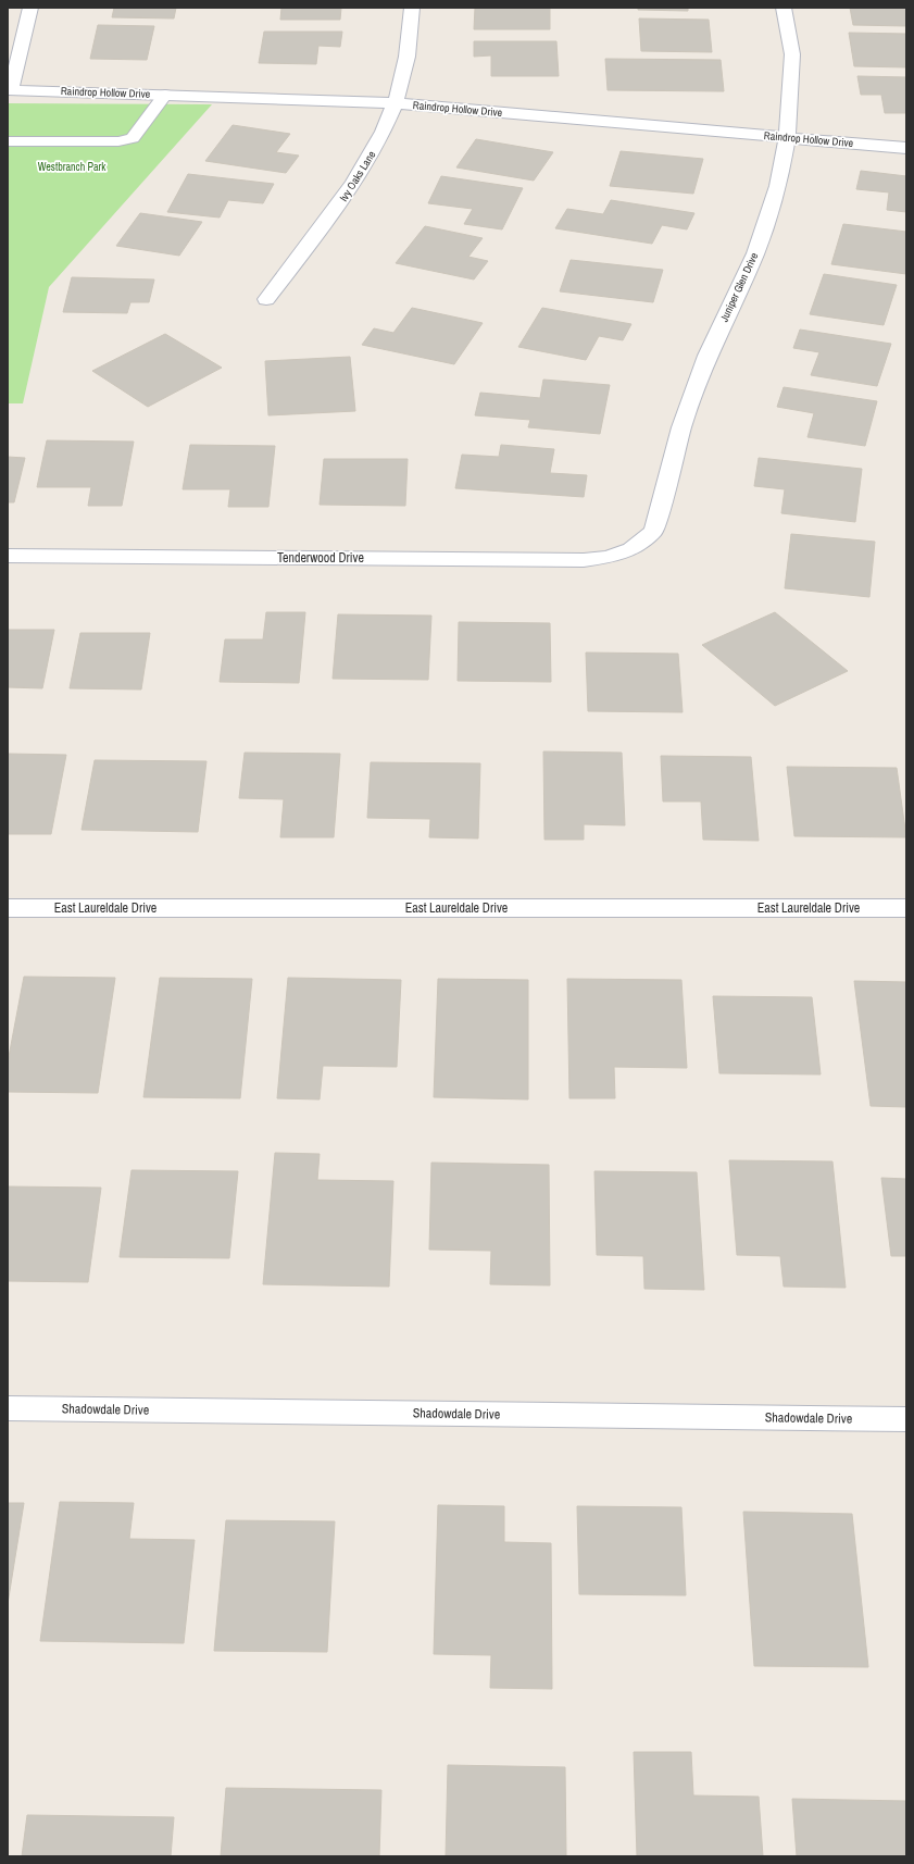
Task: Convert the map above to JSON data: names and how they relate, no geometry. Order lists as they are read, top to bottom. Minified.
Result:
{"streets":{"street":["Raindrop Hollow Drive","Ivy Oaks Lane","Juniper Glen Drive","Tenderwood Drive","East Laureldale Drive","Shadowdale Drive"]},"crossings":[["Raindrop Hollow Drive","Ivy Oaks Lane"],["Raindrop Hollow Drive","Juniper Glen Drive"],["Juniper Glen Drive","Tenderwood Drive"]],"parks":["Westbranch Park"]}
